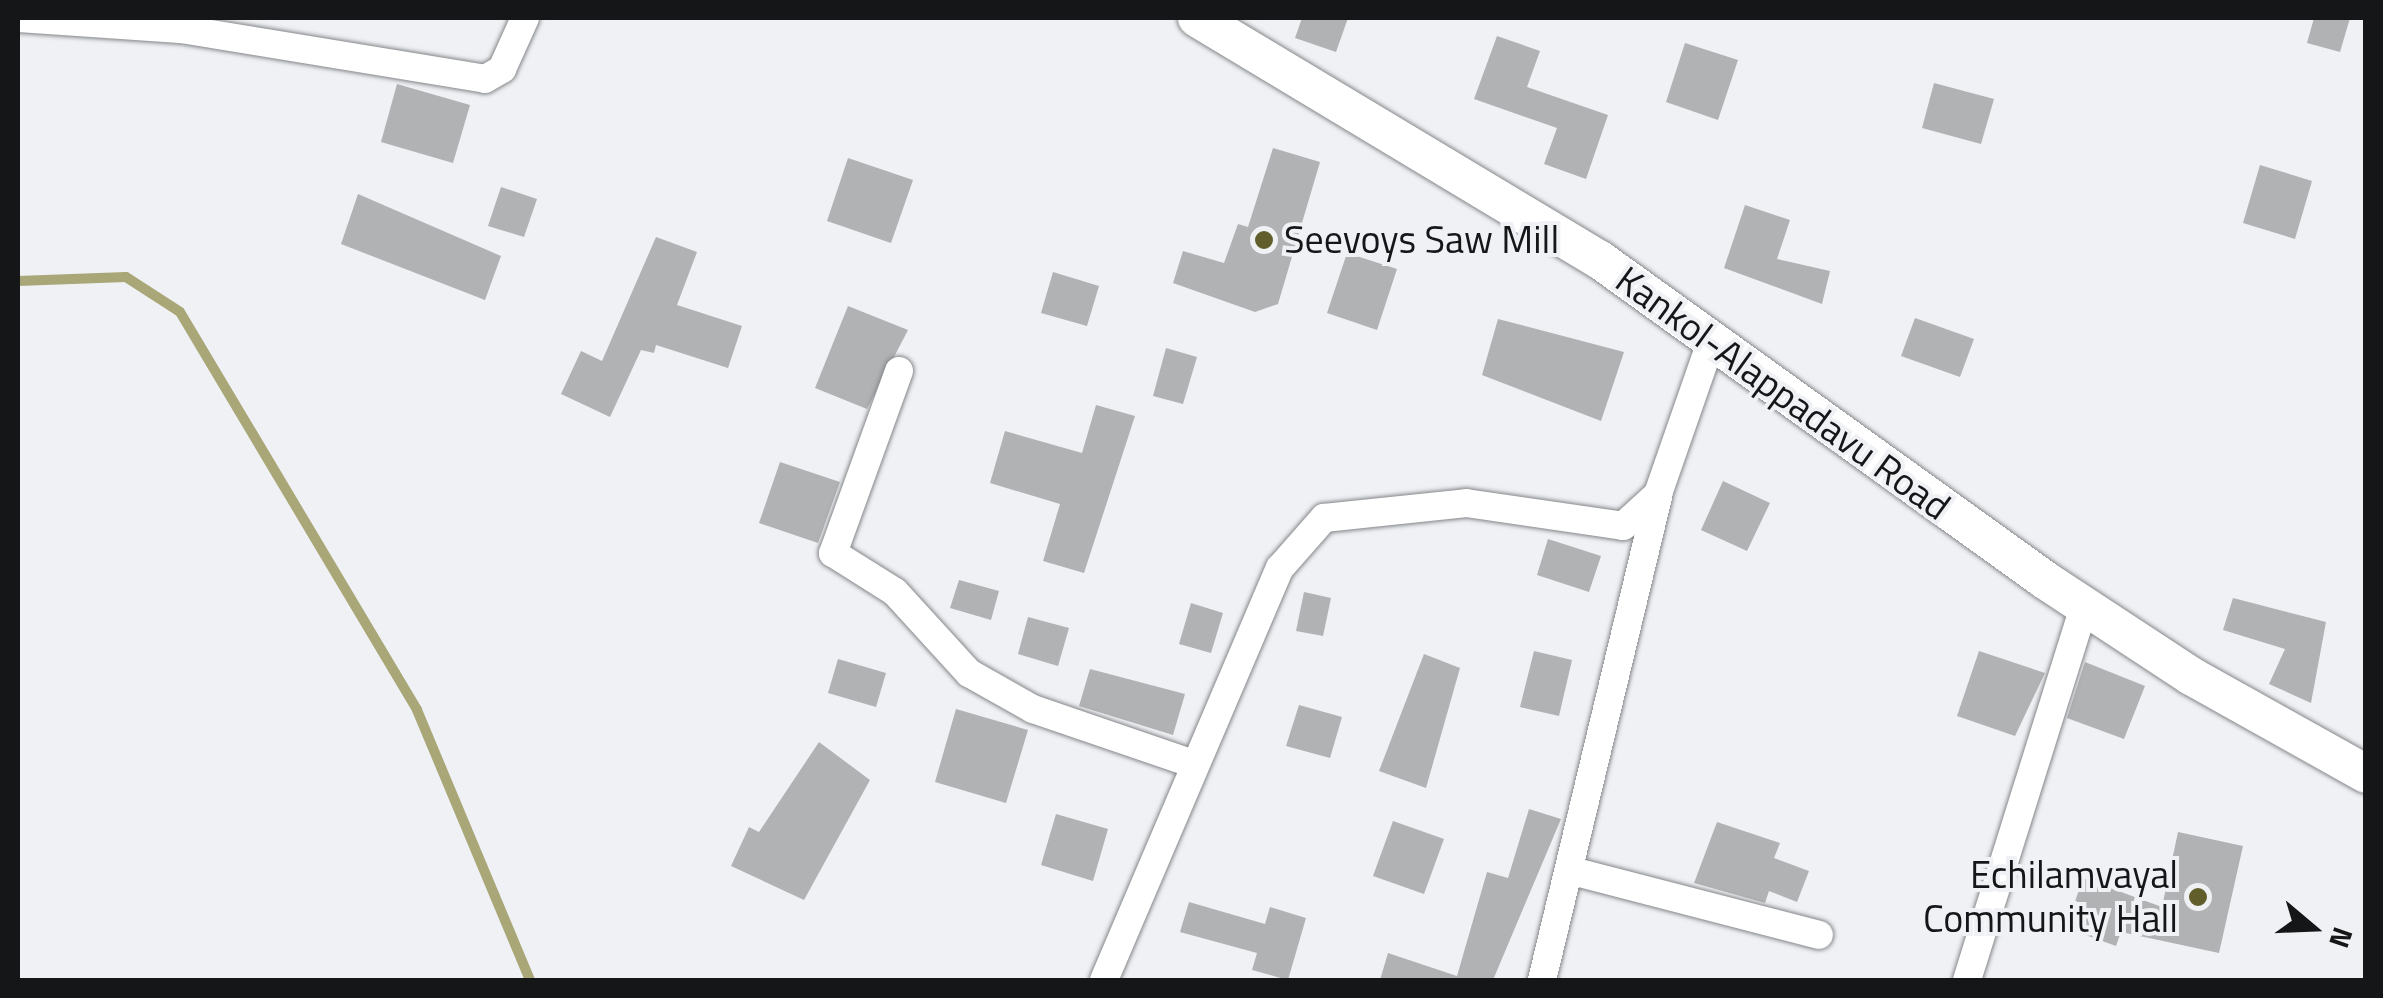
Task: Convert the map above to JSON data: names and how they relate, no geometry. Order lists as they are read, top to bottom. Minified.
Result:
{"streets":{"main road":["Kankol-Alappadavu Road"]},"places":["Seevoys Saw Mill","Echilamvayal Community Hall"],"north":"right"}
